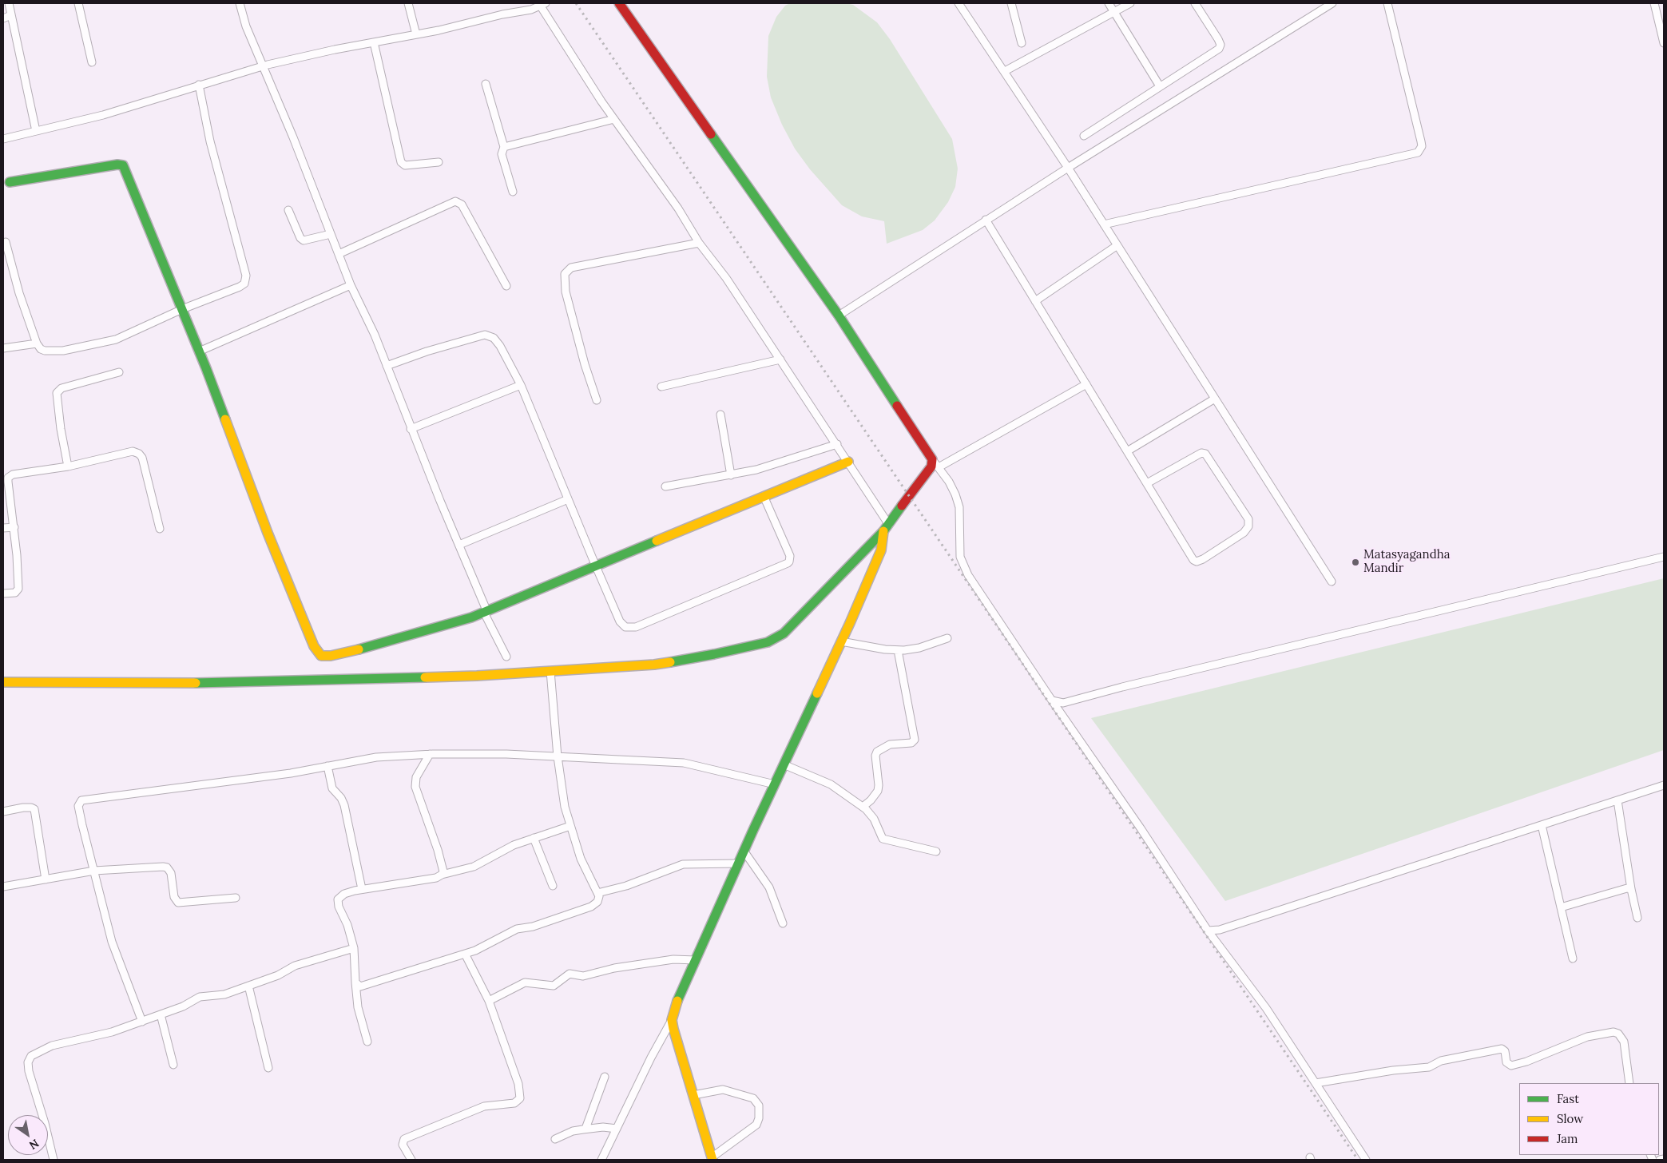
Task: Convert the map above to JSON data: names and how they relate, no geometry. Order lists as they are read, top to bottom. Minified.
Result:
{"places":["Matasyagandha Mandir"],"legend":["Fast","Slow","Jam"],"north":"bottom right"}
